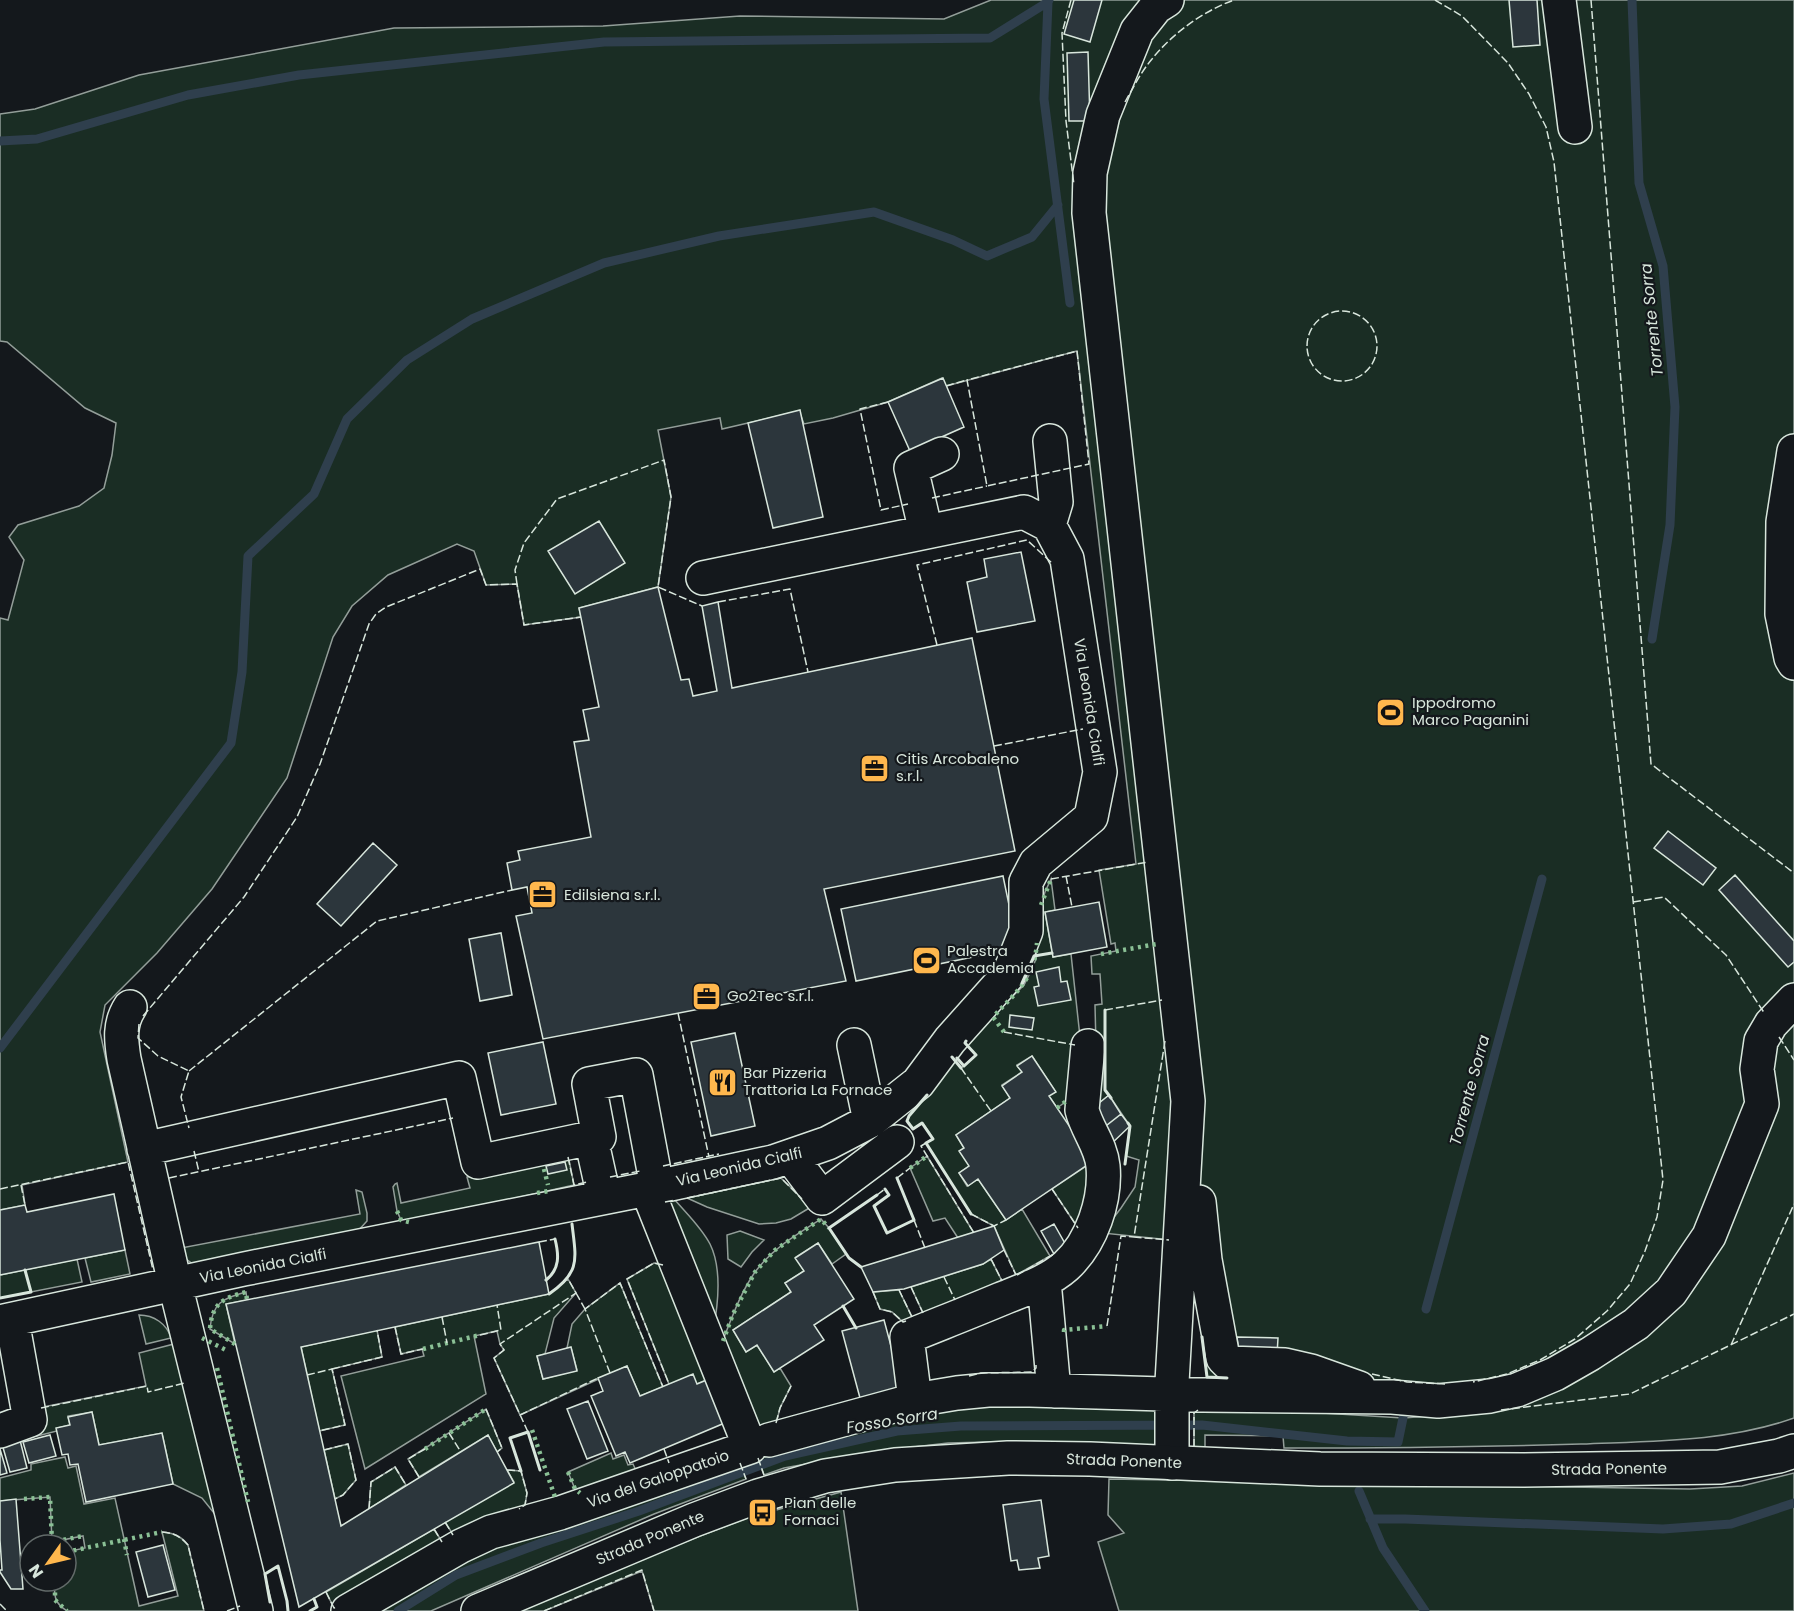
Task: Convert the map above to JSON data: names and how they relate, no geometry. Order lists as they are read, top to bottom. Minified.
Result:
{"streets":{"street":["Via Leonida Cialfi","Strada Ponente","Via del Galoppatoio"]},"crossings":[["Via Leonida Cialfi","Via del Galoppatoio"]],"water":["Torrente Sorra","Fosso Sorra"],"places":{"sports":["Ippodromo Marco Paganini","Palestra Accademia"],"office":["Citis Arcobaleno s.r.l.","Edilsiena s.r.l.","Go2Tec s.r.l."],"restaurant":["Bar Pizzeria Trattoria La Fornace"],"bus stop":["Pian delle Fornaci"]},"north":"bottom left"}
